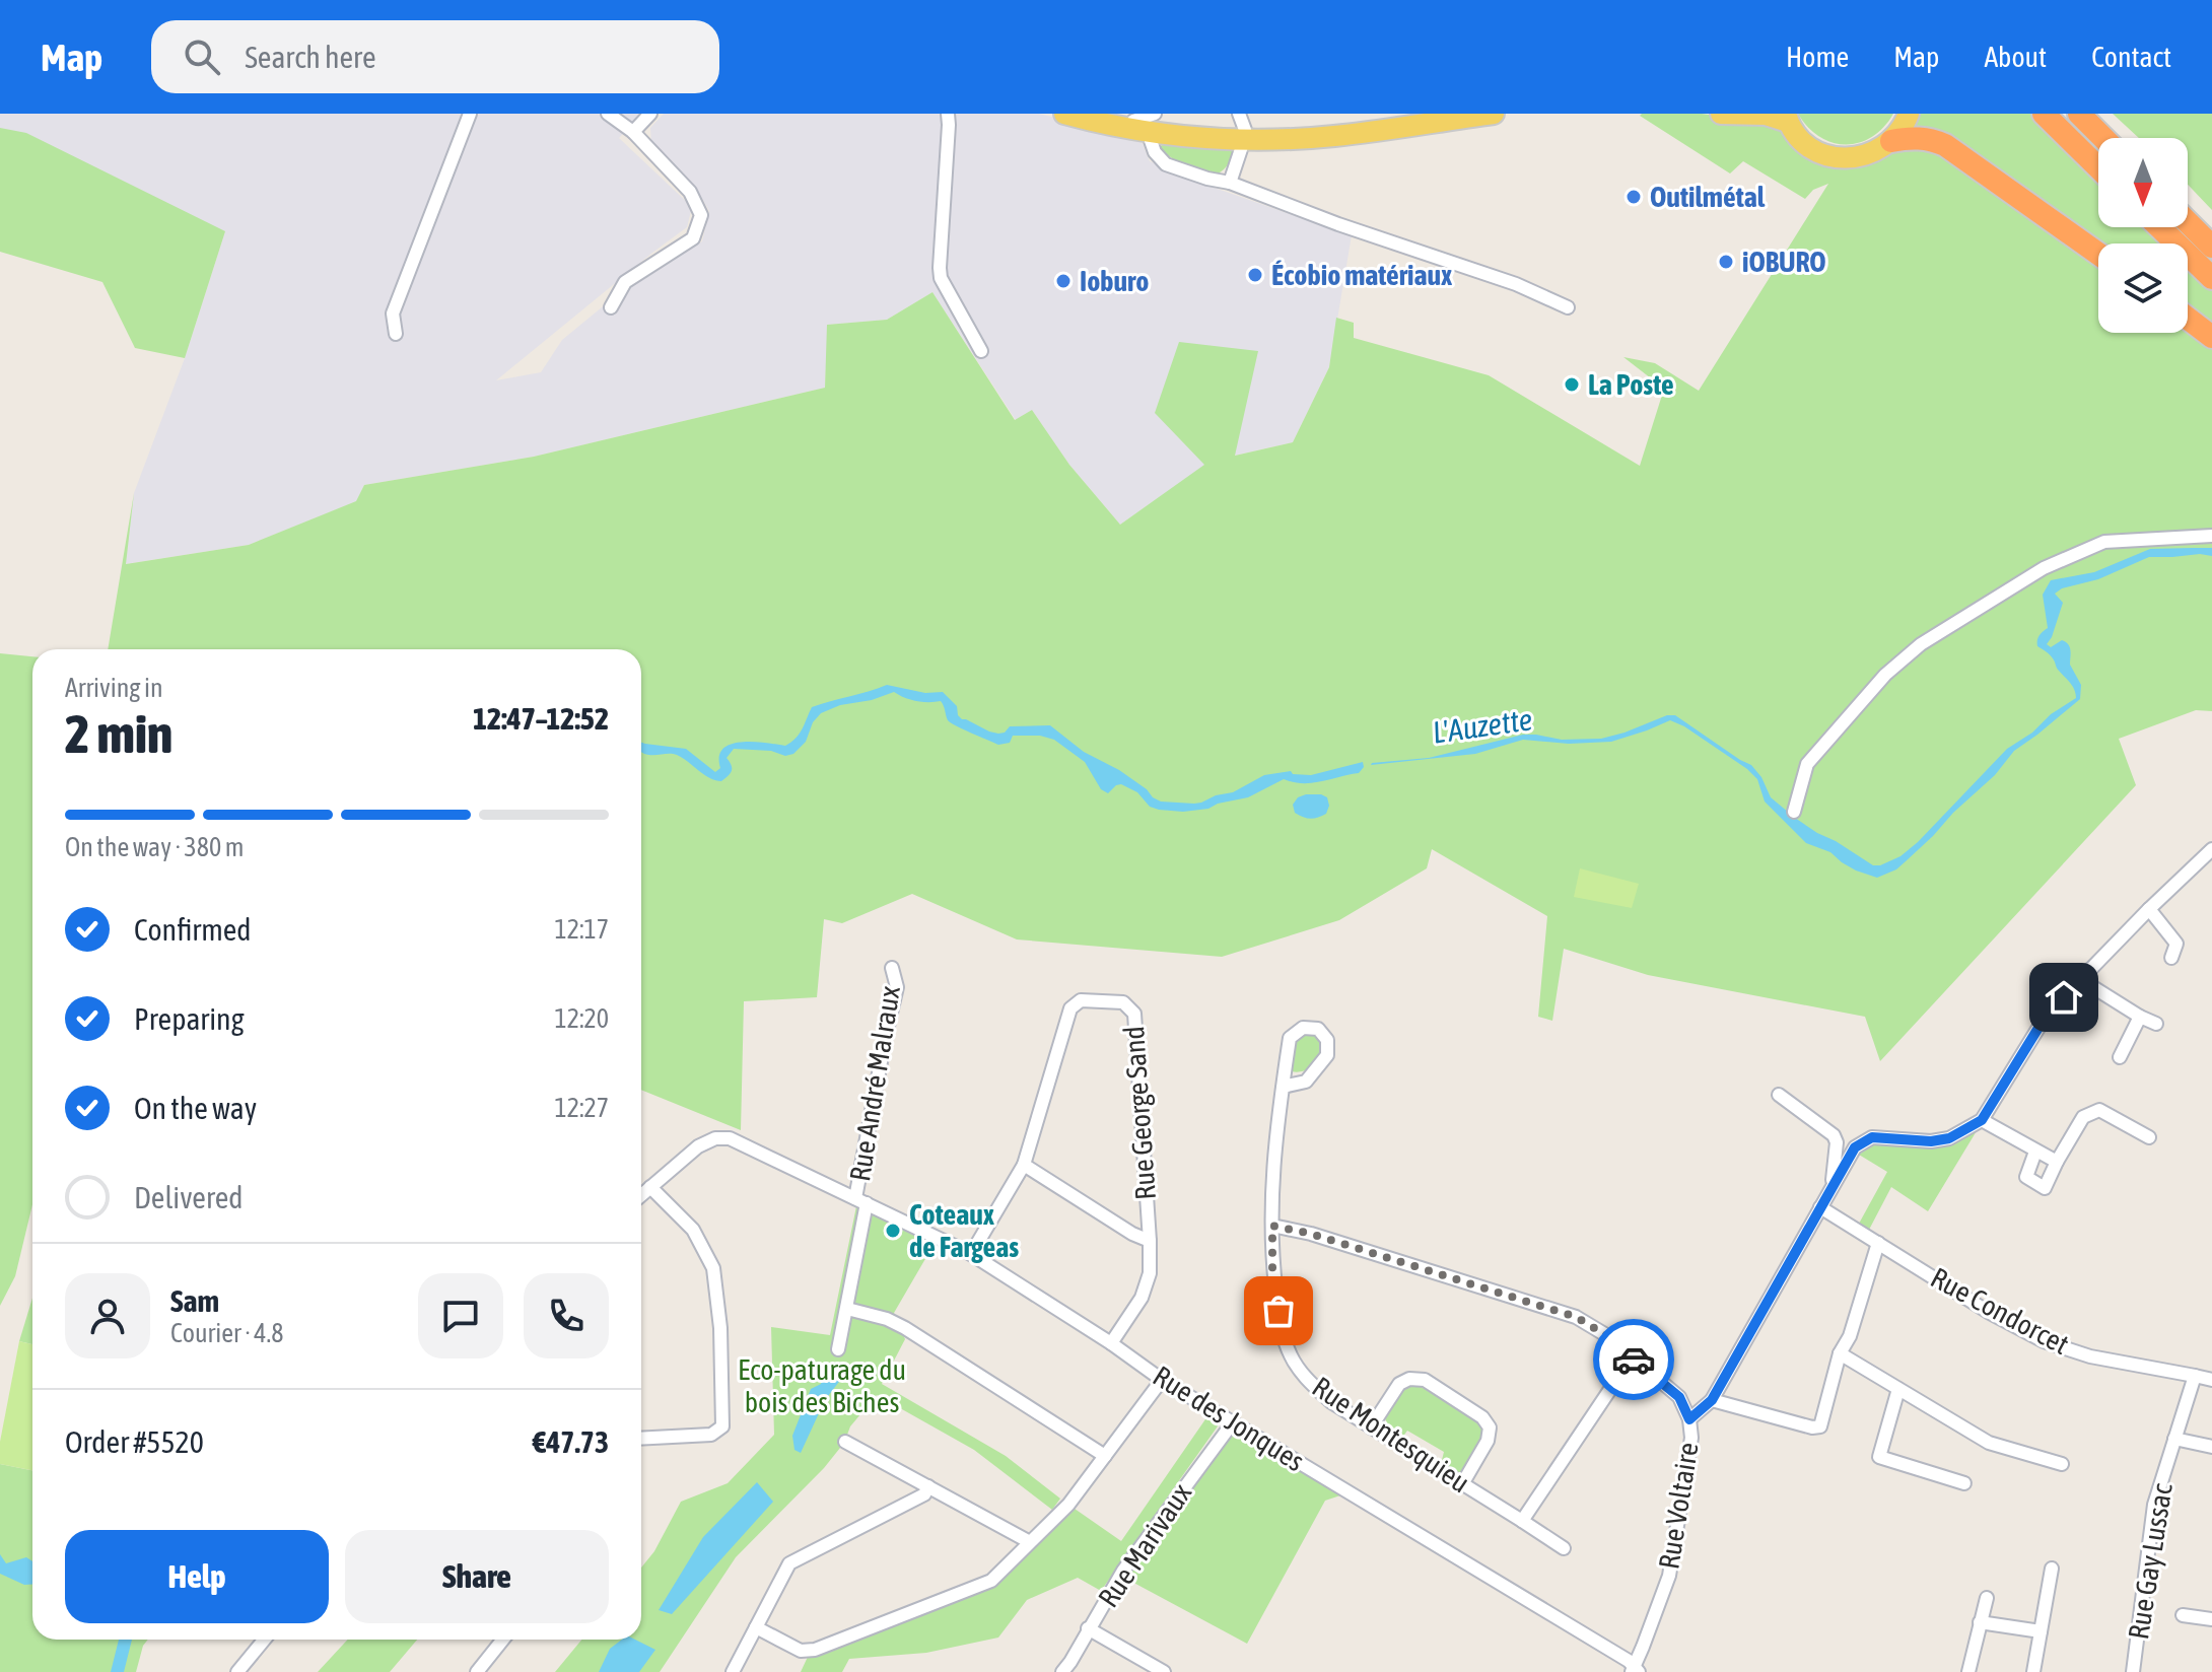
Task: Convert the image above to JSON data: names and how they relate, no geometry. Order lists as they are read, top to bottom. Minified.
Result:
{"streets":{"street":["Rue André Malraux","Rue George Sand","Rue Condorcet","Rue des Jonques","Rue Montesquieu","Rue Voltaire","Rue Marivaux","Rue Gay Lussac"]},"crossings":[["Rue André Malraux","Rue des Jonques"],["Rue George Sand","Rue des Jonques"],["Rue Condorcet","Rue Voltaire"],["Rue Condorcet","Rue Gay Lussac"],["Rue des Jonques","Rue Voltaire"],["Rue des Jonques","Rue Marivaux"]],"water":["L'Auzette"],"parks":["Eco-paturage du bois des Biches"],"places":["Outilmétal","iOBURO","Écobio matériaux","Ioburo","La Poste","Coteaux de Fargeas"],"north":"bottom","page":{"header":"Map","search":"Search here","nav":["Home","Map","About","Contact"],"heading":["2 min","Arriving in","12:47–12:52"],"panel":["Sam","Courier · 4.8","Order #5520","€47.73"],"bar":"On the way · 380 m","list":[["Confirmed","12:17"],["Preparing","12:20"],["On the way","12:27"],"Delivered"],"buttons":["Help","Share"]}}
